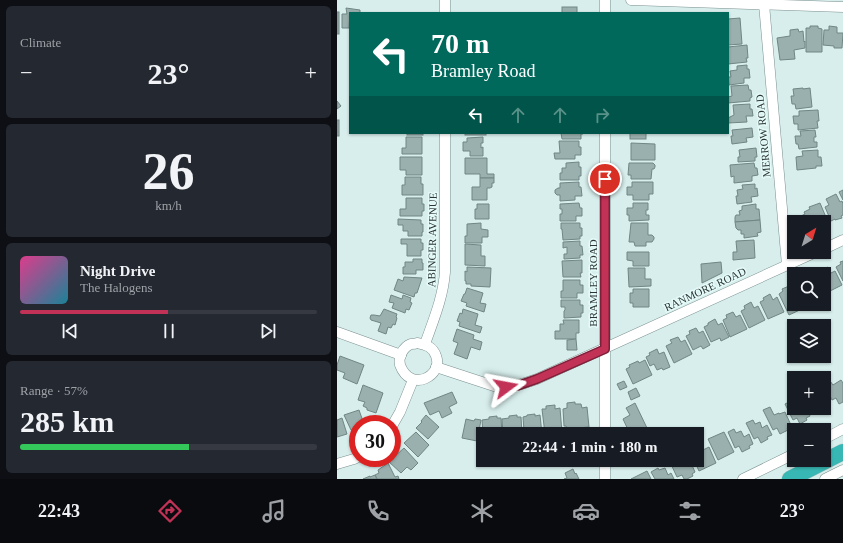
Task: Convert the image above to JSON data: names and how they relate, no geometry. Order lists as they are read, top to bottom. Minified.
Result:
{"streets":{"street":["MERROW ROAD","ABINGER AVENUE","BRAMLEY ROAD","RANMORE ROAD"]},"crossings":[["MERROW ROAD","RANMORE ROAD"],["ABINGER AVENUE","RANMORE ROAD"],["BRAMLEY ROAD","RANMORE ROAD"]],"north":"top right","page":{"tile":["Climate",["26","km/h"],["Range · 57%","285 km"]],"turn":["70 m","Bramley Road"],"heat":["−","23°","+"],"map_buttons":["+","−"],"song":["Night Drive","The Halogens"],"limit":"30","trip":"22:44 · 1 min · 180 m","tabs":["22:43","23°"]}}
